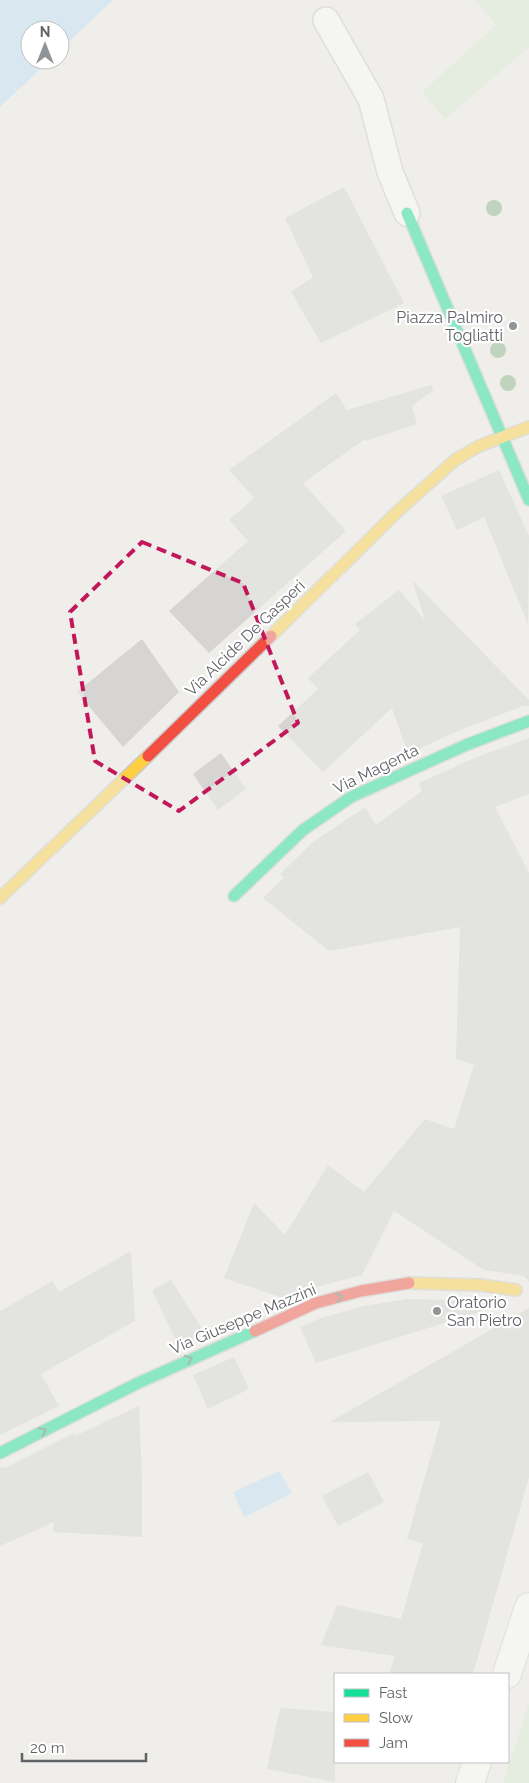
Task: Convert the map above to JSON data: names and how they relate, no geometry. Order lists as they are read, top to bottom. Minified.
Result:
{"streets":{"street":["Via Alcide De Gasperi","Via Magenta","Via Giuseppe Mazzini"]},"one_way":["Via Giuseppe Mazzini"],"places":["Piazza Palmiro Togliatti","Oratorio San Pietro"],"legend":["Fast","Slow","Jam"],"scale_bar":"20 m","north":"top"}
